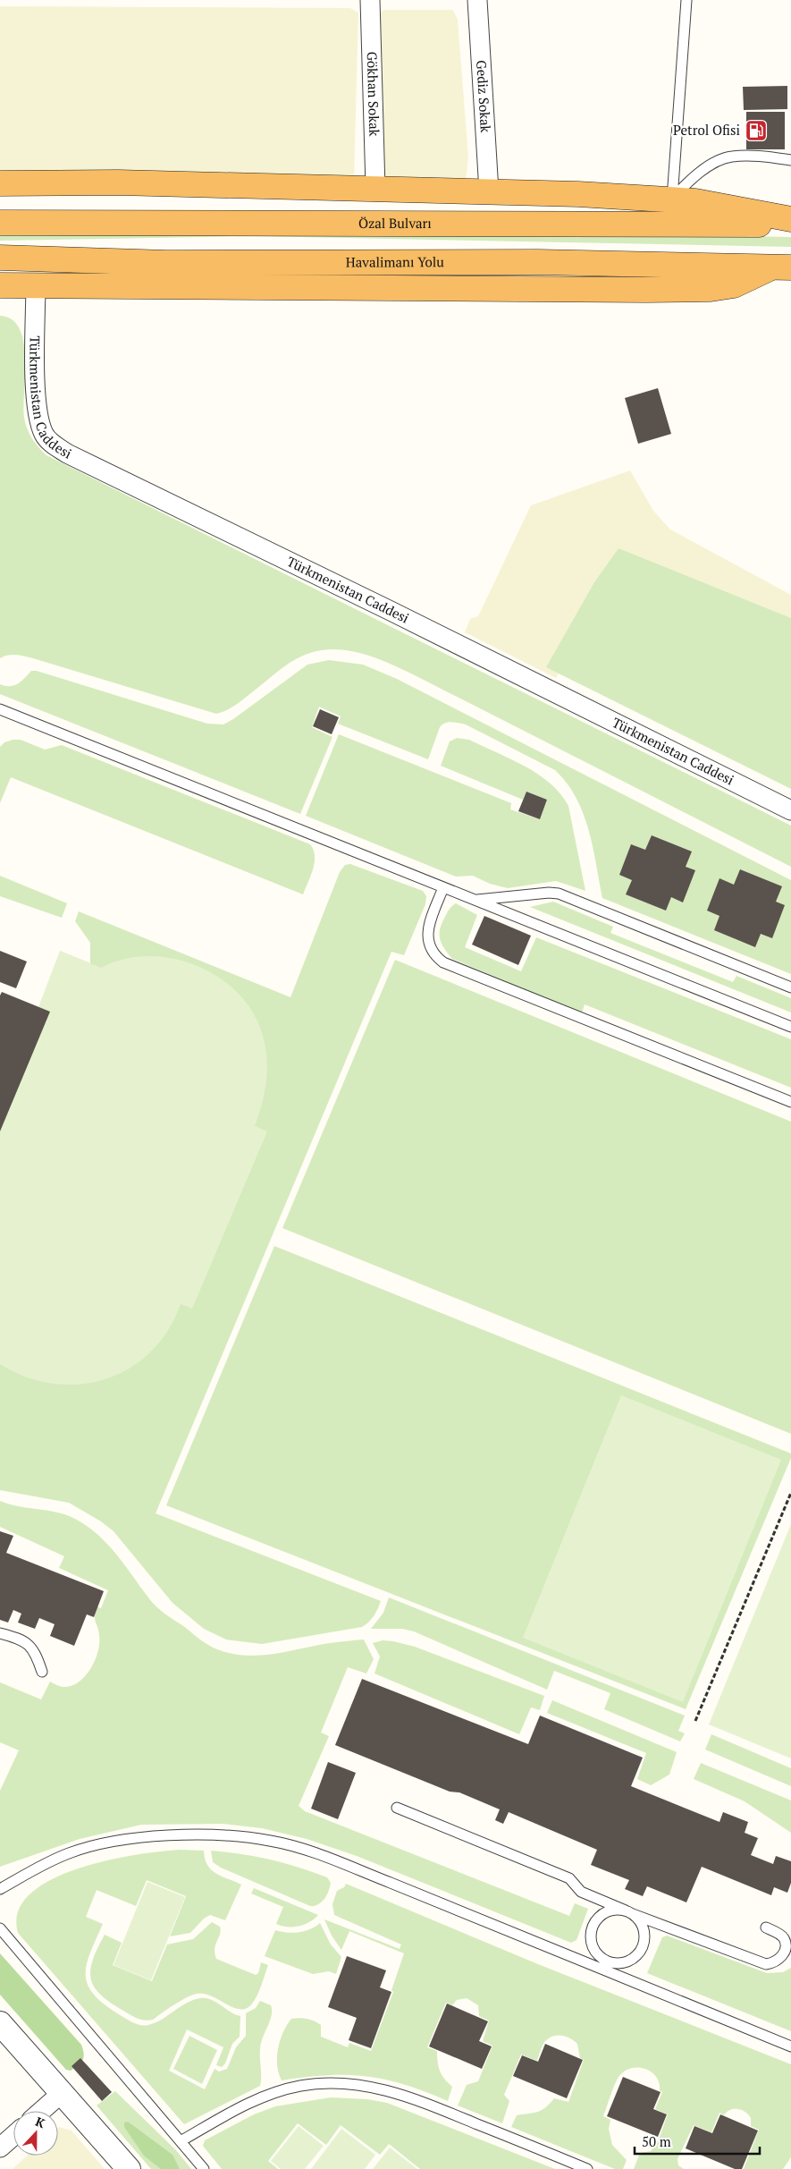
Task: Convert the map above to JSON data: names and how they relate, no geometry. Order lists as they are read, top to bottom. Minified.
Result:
{"streets":{"highway":["Özal Bulvarı","Havalimanı Yolu"],"street":["Gökhan Sokak","Gediz Sokak","Türkmenistan Caddesi"]},"places":{"fuel station":["Petrol Ofisi"]},"scale_bar":"50 m","north":"top"}
